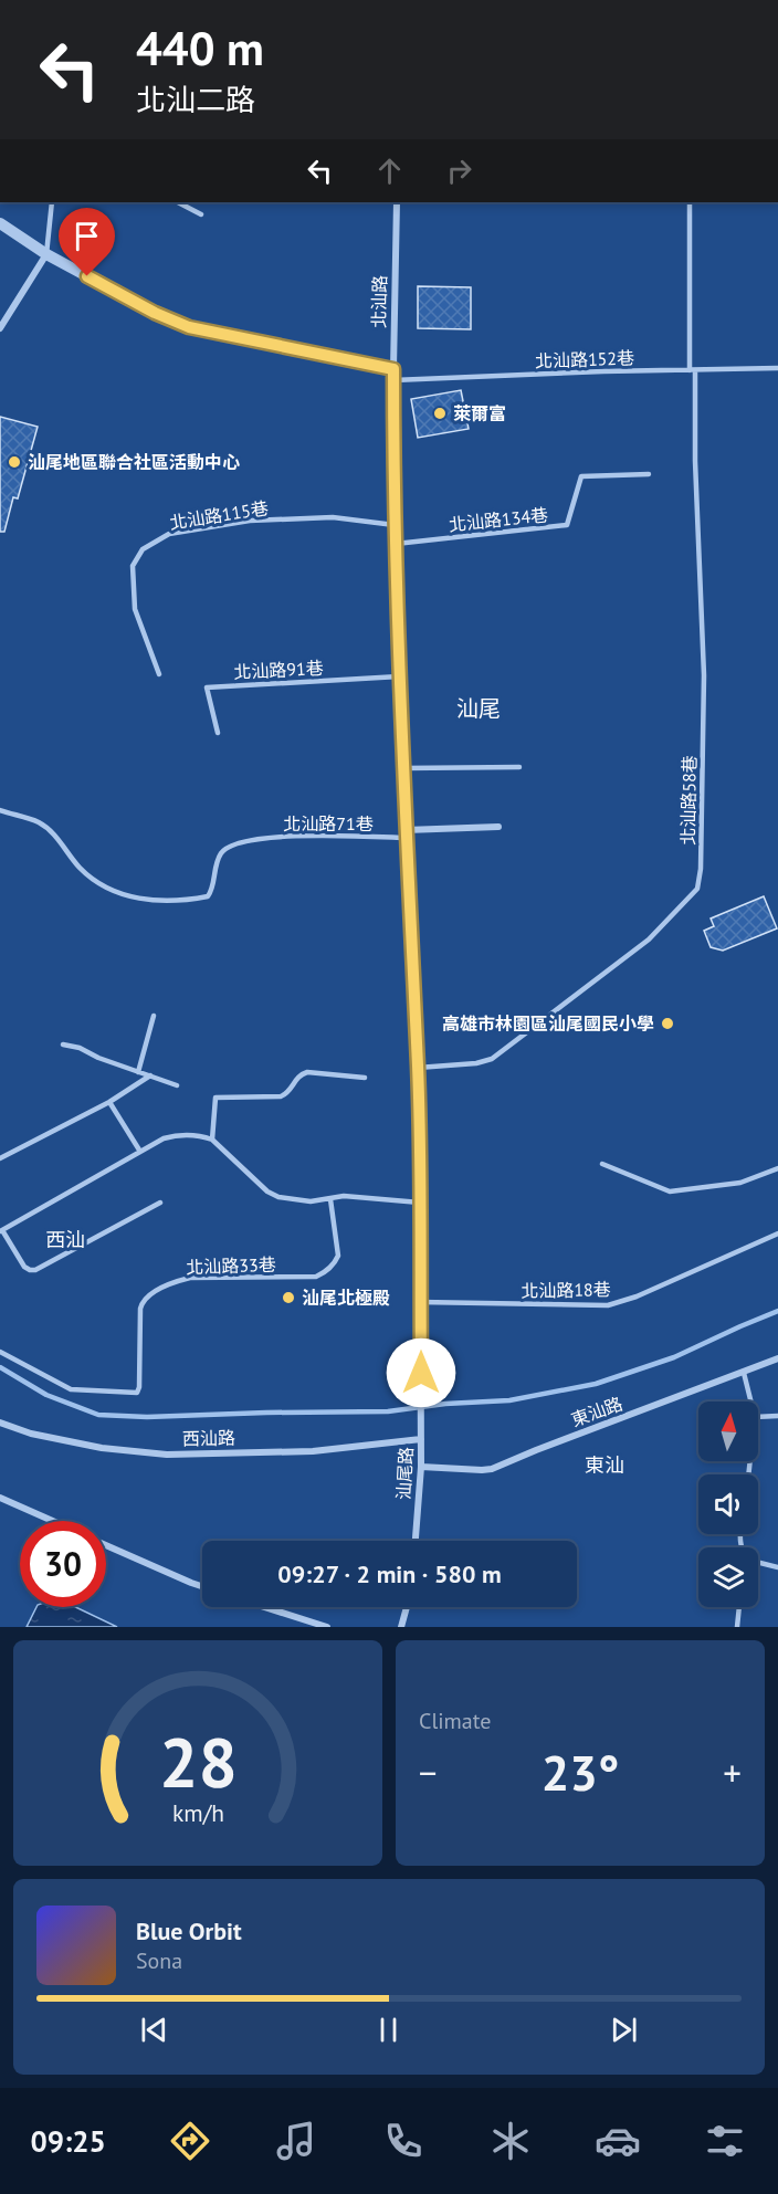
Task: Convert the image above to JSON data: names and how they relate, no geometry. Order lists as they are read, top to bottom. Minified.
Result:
{"streets":{"street":["北汕路","東汕路","西汕路","汕尾路"],"lane":["北汕路152巷","北汕路115巷","北汕路134巷","北汕路91巷","北汕路58巷","北汕路71巷","北汕路33巷","北汕路18巷"]},"crossings":[["北汕路","北汕路152巷"],["北汕路","北汕路115巷"],["北汕路","北汕路134巷"],["北汕路","北汕路91巷"],["北汕路","北汕路58巷"],["北汕路","北汕路71巷"],["北汕路","北汕路18巷"],["北汕路","汕尾路"],["北汕路152巷","北汕路58巷"],["東汕路","汕尾路"],["西汕路","汕尾路"]],"districts":["汕尾","西汕","東汕"],"places":["萊爾富","汕尾地區聯合社區活動中心","高雄市林園區汕尾國民小學","汕尾北極殿"],"north":"top","page":{"turn":["440 m","北汕二路"],"limit":"30","trip":"09:27 · 2 min · 580 m","tile":"Climate","heat":["−","23°","+"],"song":["Blue Orbit","Sona"],"tabs":"09:25","gauge":["28","km/h"]}}
